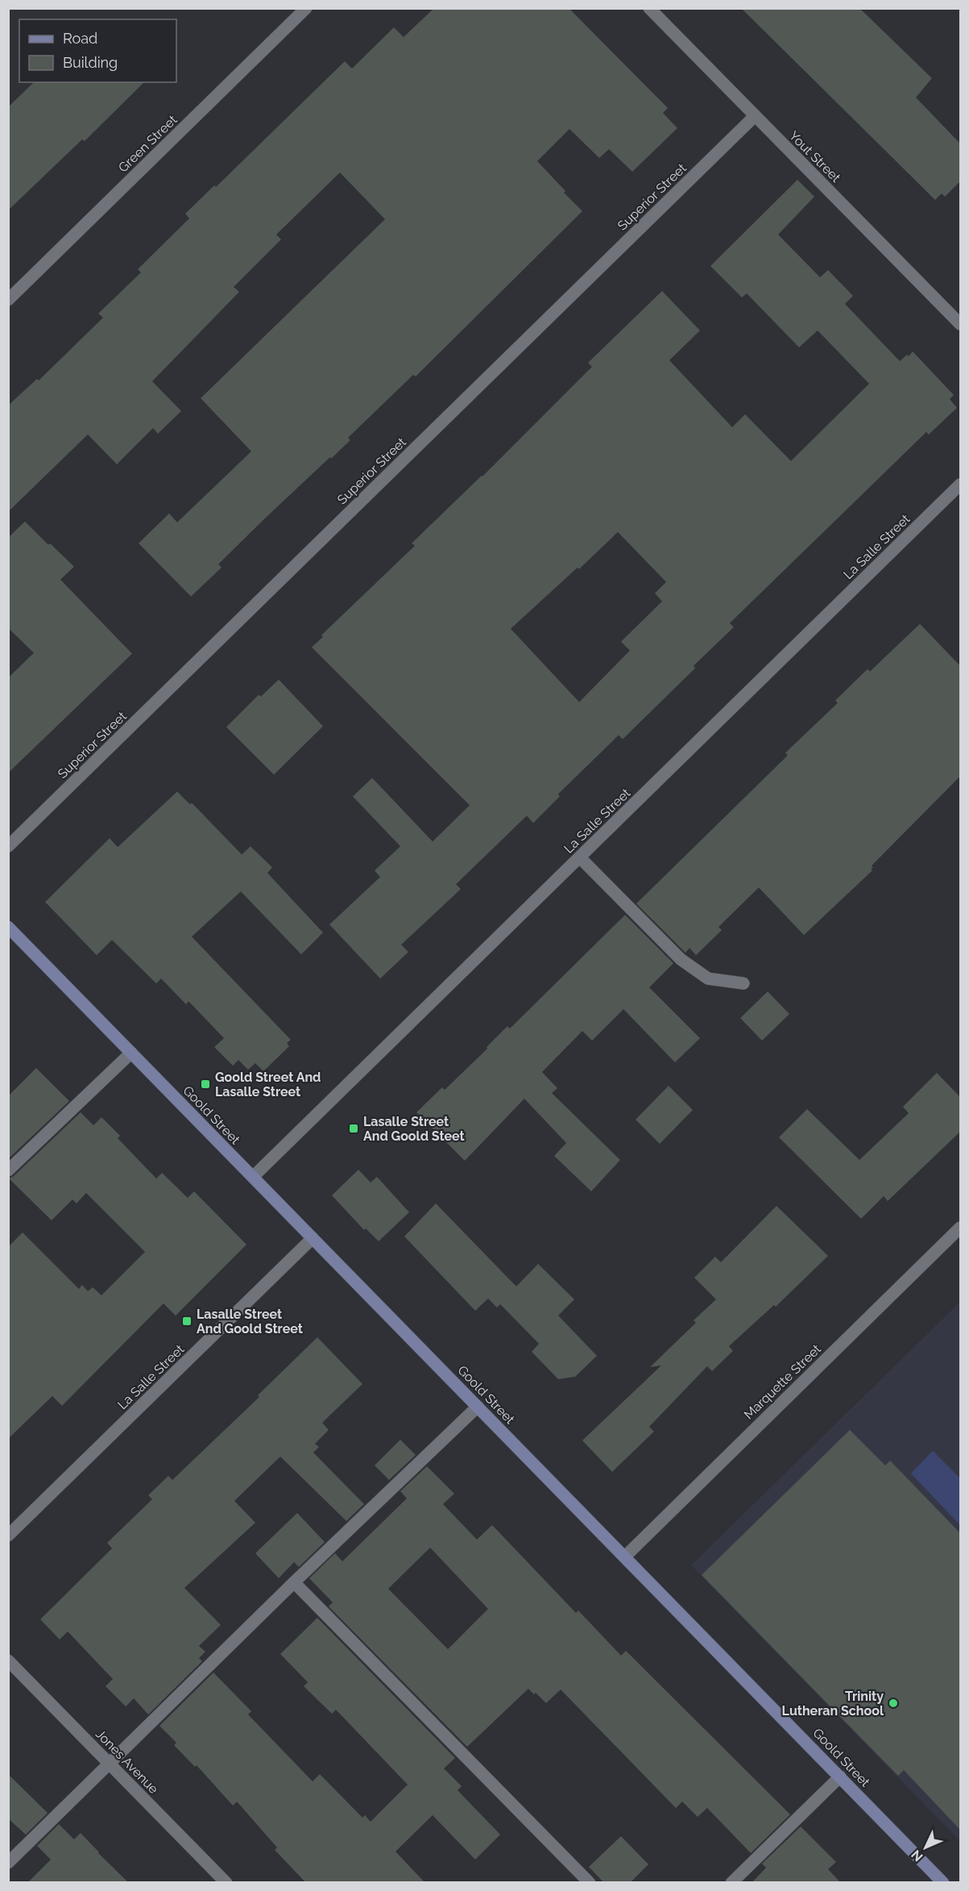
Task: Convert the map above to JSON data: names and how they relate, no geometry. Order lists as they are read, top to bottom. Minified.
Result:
{"streets":{"street":["Green Street","Yout Street","Superior Street","La Salle Street","Goold Street","Marquette Street","Jones Avenue"]},"crossings":[["Yout Street","Superior Street"],["La Salle Street","Goold Street"],["Goold Street","Marquette Street"]],"places":{"transit":["Goold Street And Lasalle Street","Lasalle Street And Goold Steet","Lasalle Street And Goold Street"],"other":["Trinity Lutheran School"]},"legend":["Road","Building"],"north":"bottom left"}
